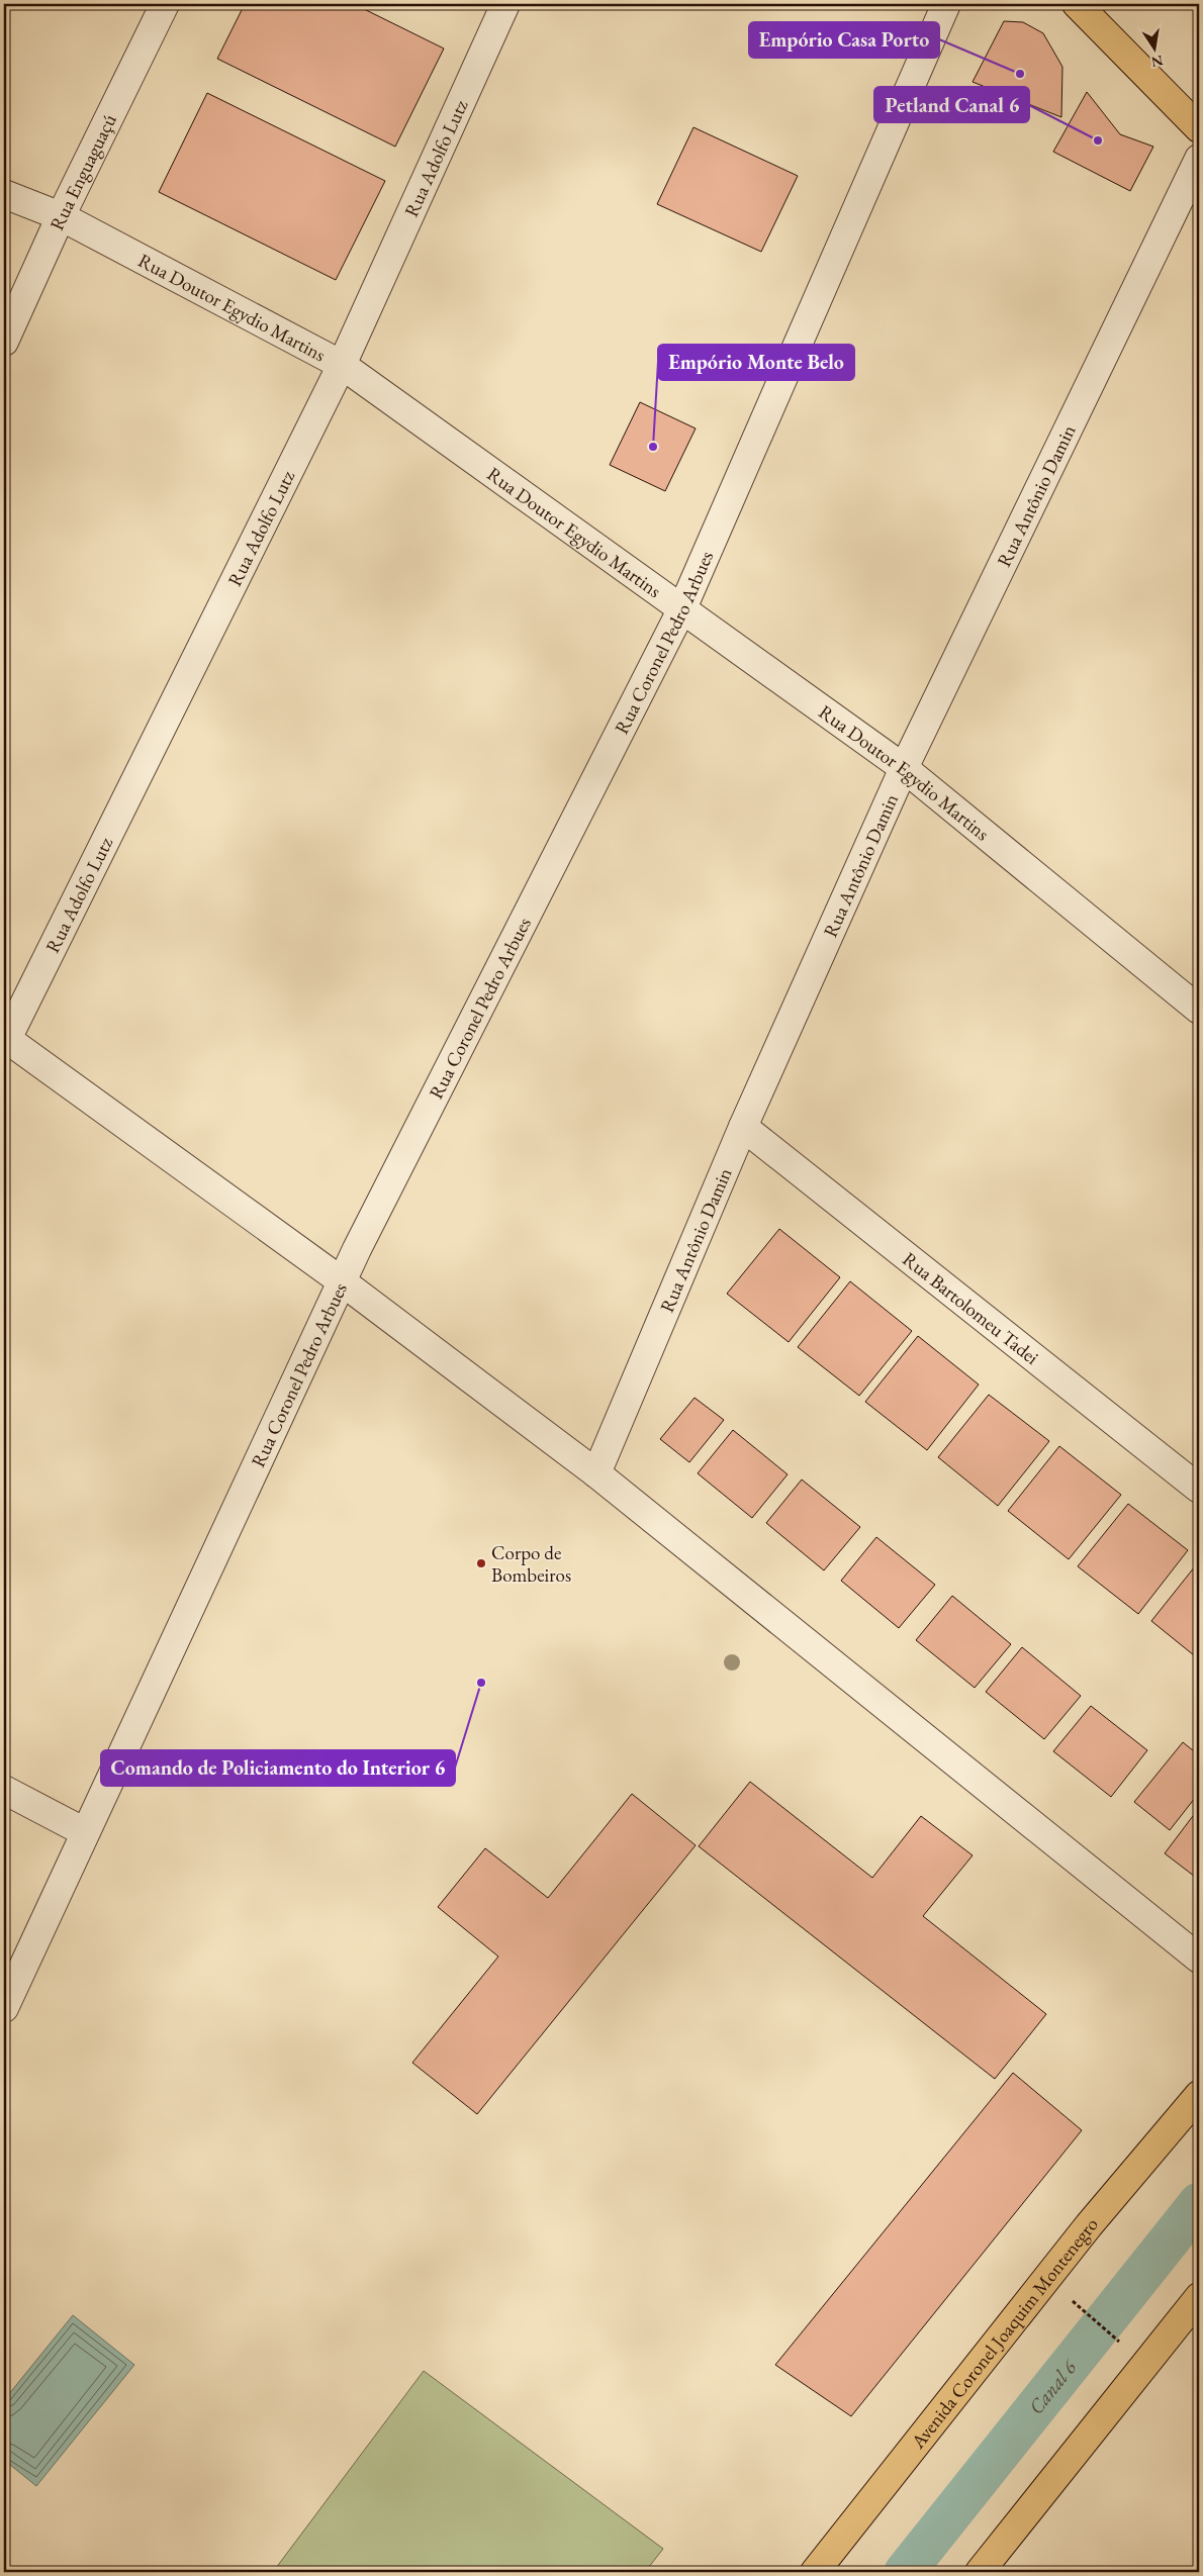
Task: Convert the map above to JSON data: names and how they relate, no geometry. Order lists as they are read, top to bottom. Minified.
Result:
{"streets":{"main road":["Avenida Coronel Joaquim Montenegro"],"street":["Rua Adolfo Lutz","Rua Enguaguaçú","Rua Doutor Egydio Martins","Rua Antônio Damin","Rua Coronel Pedro Arbues","Rua Bartolomeu Tadei"]},"crossings":[["Rua Adolfo Lutz","Rua Doutor Egydio Martins"],["Rua Enguaguaçú","Rua Doutor Egydio Martins"],["Rua Doutor Egydio Martins","Rua Antônio Damin"],["Rua Doutor Egydio Martins","Rua Coronel Pedro Arbues"],["Rua Antônio Damin","Rua Bartolomeu Tadei"]],"water":["Canal 6"],"places":["Empório Casa Porto","Petland Canal 6","Empório Monte Belo","Corpo de Bombeiros","Comando de Policiamento do Interior 6"],"north":"bottom"}
